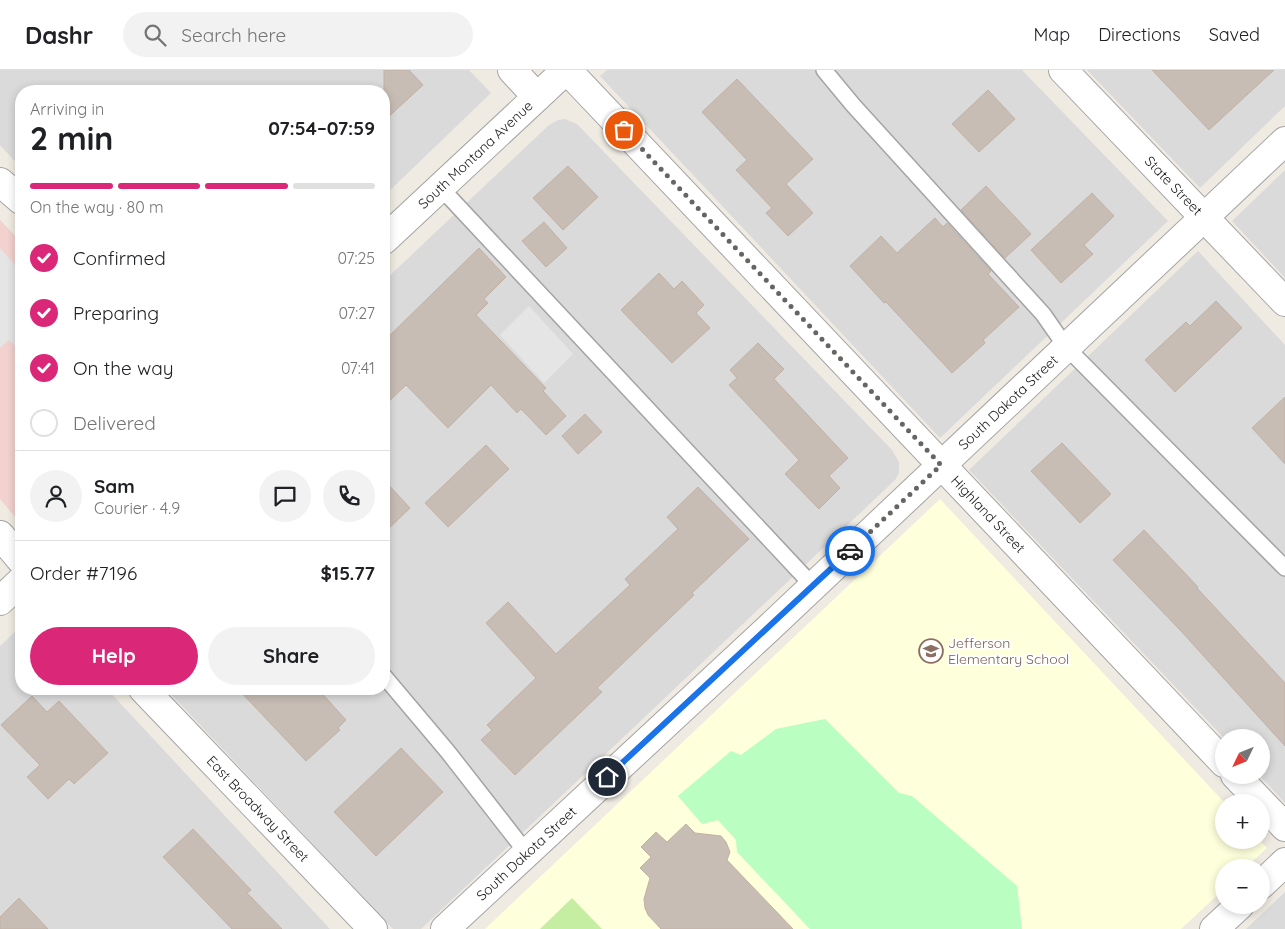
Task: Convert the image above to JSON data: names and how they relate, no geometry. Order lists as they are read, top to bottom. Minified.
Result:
{"streets":{"street":["South Montana Avenue","State Street","South Dakota Street","Highland Street","East Broadway Street"]},"crossings":[["South Montana Avenue","Highland Street"],["State Street","South Dakota Street"],["South Dakota Street","Highland Street"]],"places":{"school or university":["Jefferson Elementary School"]},"north":"bottom left","page":{"header":"Dashr","search":"Search here","nav":["Map","Directions","Saved"],"heading":["2 min","Arriving in","07:54–07:59"],"panel":["Sam","Courier · 4.9","Order #7196","$15.77"],"bar":"On the way · 80 m","list":[["Confirmed","07:25"],["Preparing","07:27"],["On the way","07:41"],"Delivered"],"buttons":["Help","Share"],"map_buttons":["+","−"]}}
